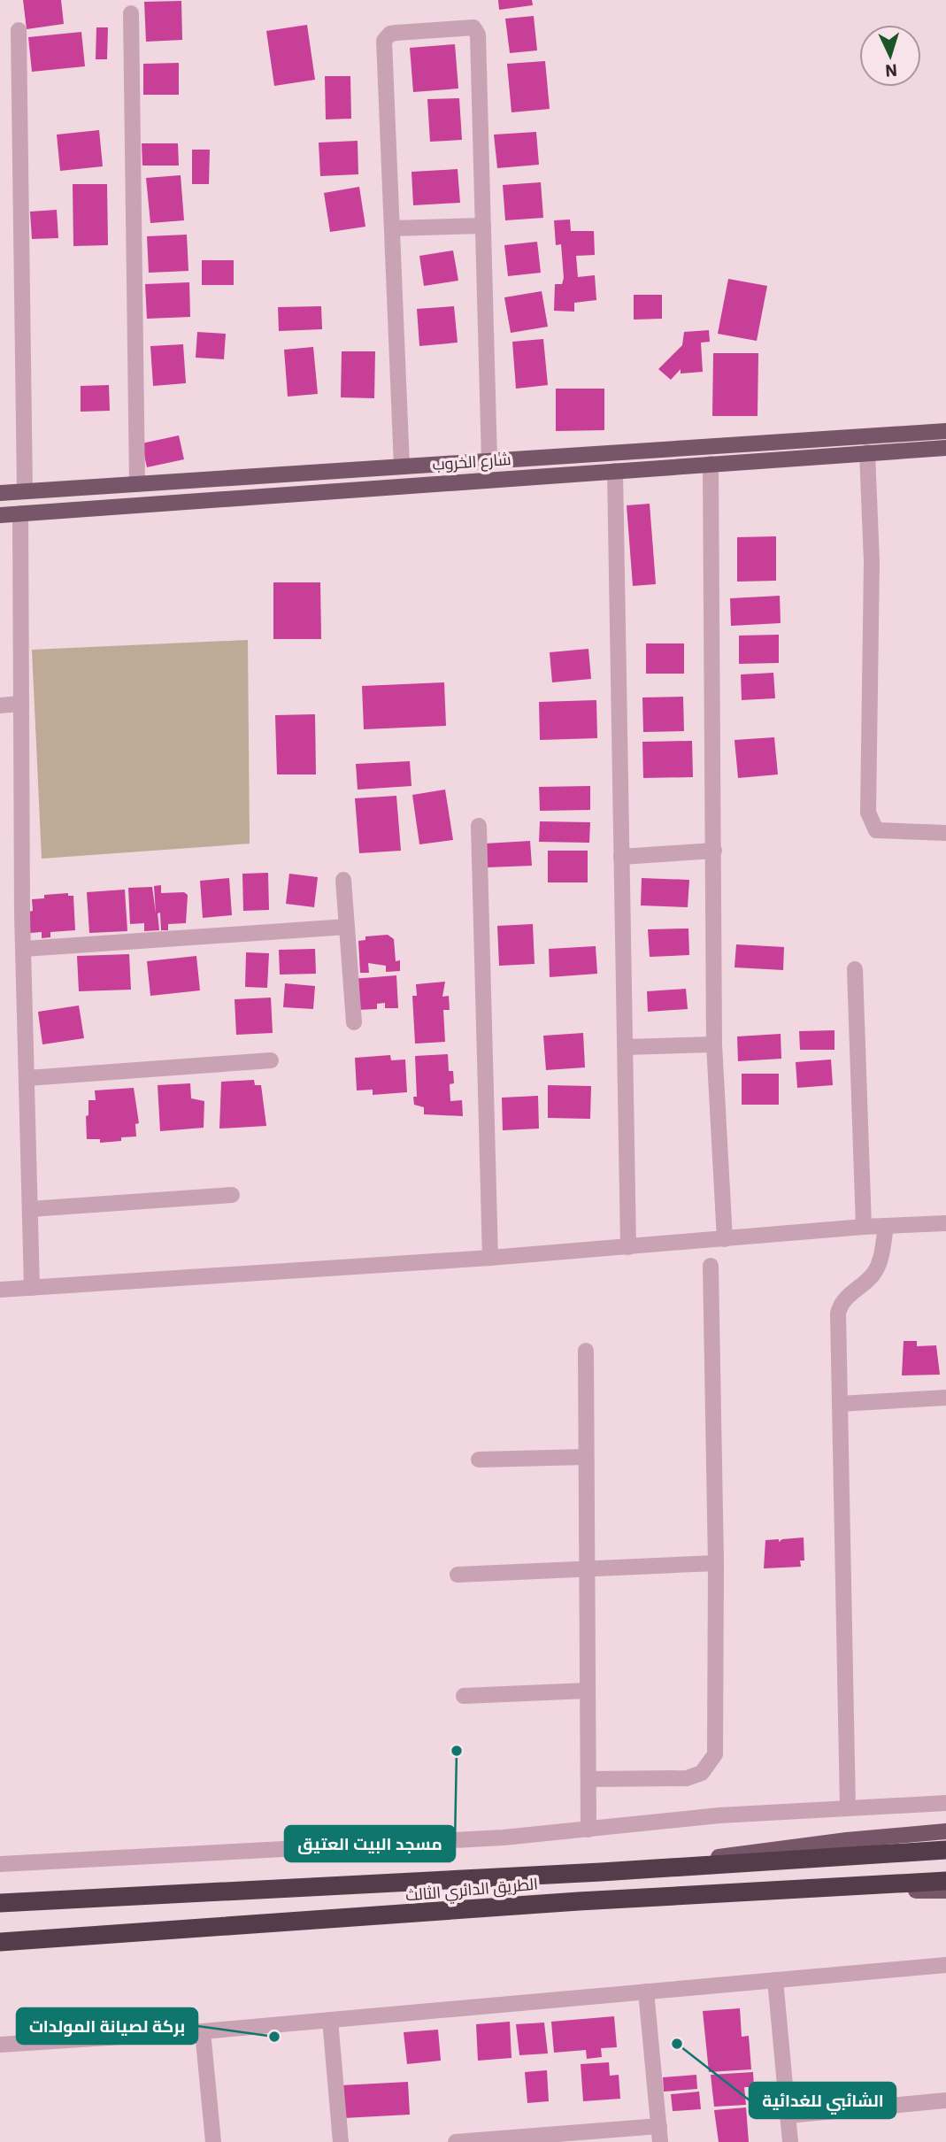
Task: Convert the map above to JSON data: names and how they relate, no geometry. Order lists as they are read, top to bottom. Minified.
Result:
{"streets":{"highway":["الطريق الدائري الثالث"],"main road":["شارع الخروب"]},"places":["مسجد البيت العتيق","بركة لصيانة المولدات","الشائبي للغدائية"],"north":"bottom"}
